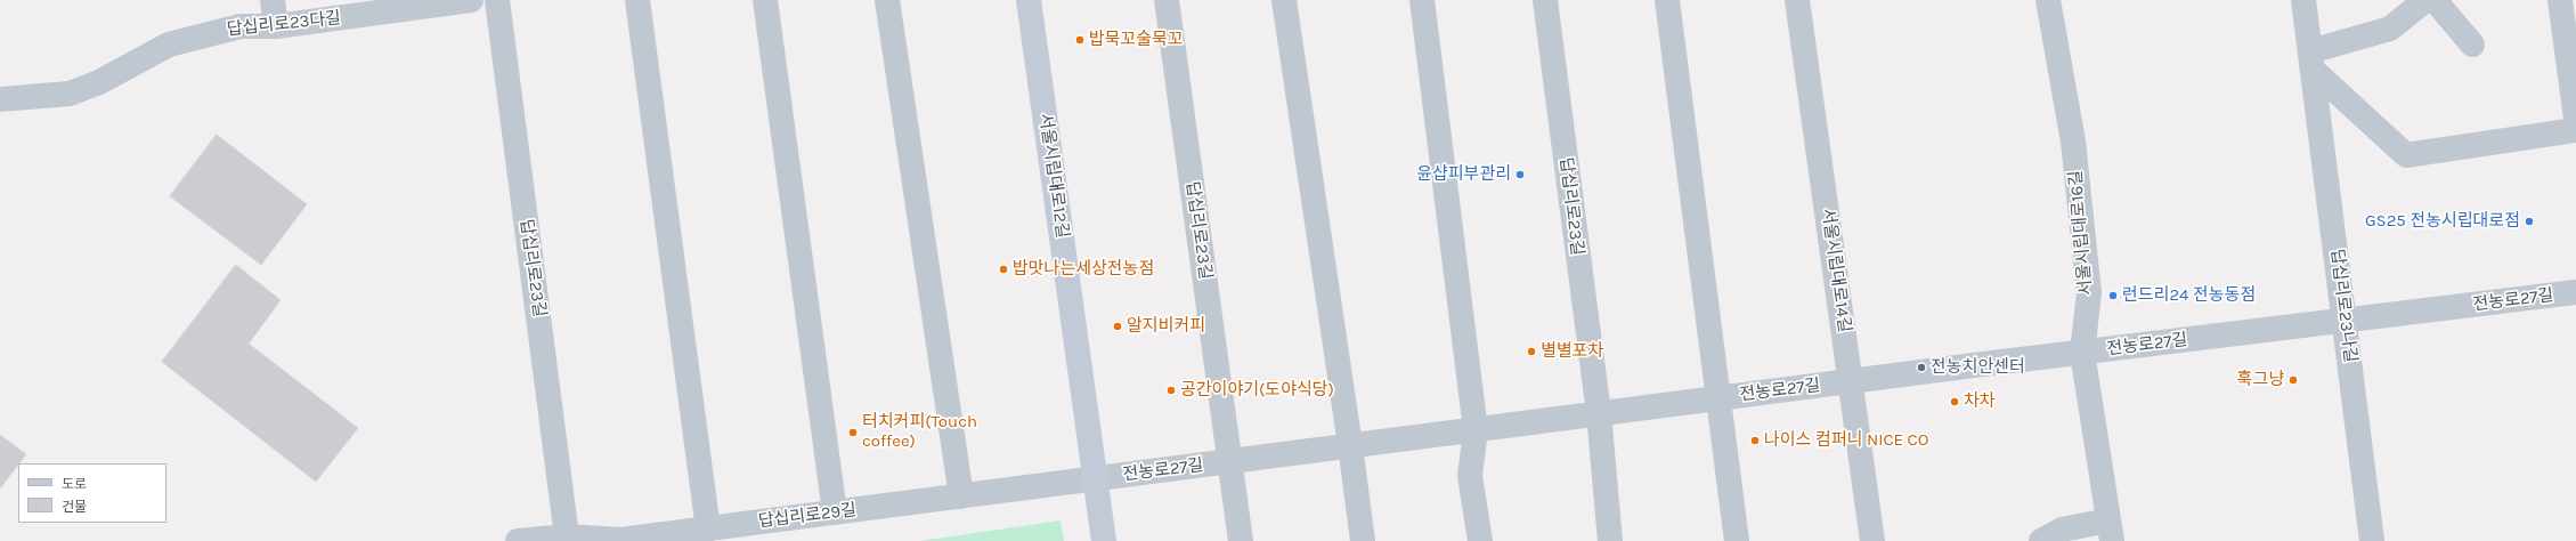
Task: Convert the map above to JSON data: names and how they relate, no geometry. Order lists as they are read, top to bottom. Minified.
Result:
{"streets":{"street":["답십리로23다길","서울시립대로12길","답십리로23길","서울시립대로16길","서울시립대로14길","전농로27길","답십리로23나길","답십리로29길"]},"crossings":[["서울시립대로12길","전농로27길"],["서울시립대로12길","답십리로29길"],["답십리로23길","전농로27길"],["답십리로23길","답십리로29길"],["서울시립대로16길","전농로27길"],["서울시립대로14길","전농로27길"],["전농로27길","답십리로23나길"],["전농로27길","답십리로29길"]],"places":["밥묵꼬술묵꼬","윤샵피부관리","GS25 전농시립대로점","밥맛나는세상전농점","런드리24 전농동점","알지비커피","별별포차","전농치안센터","훅그냥","공간이야기(도야식당)","차차","터치커피(Touch coffee)","나이스 컴퍼니 NICE CO"],"legend":["도로","건물"]}
